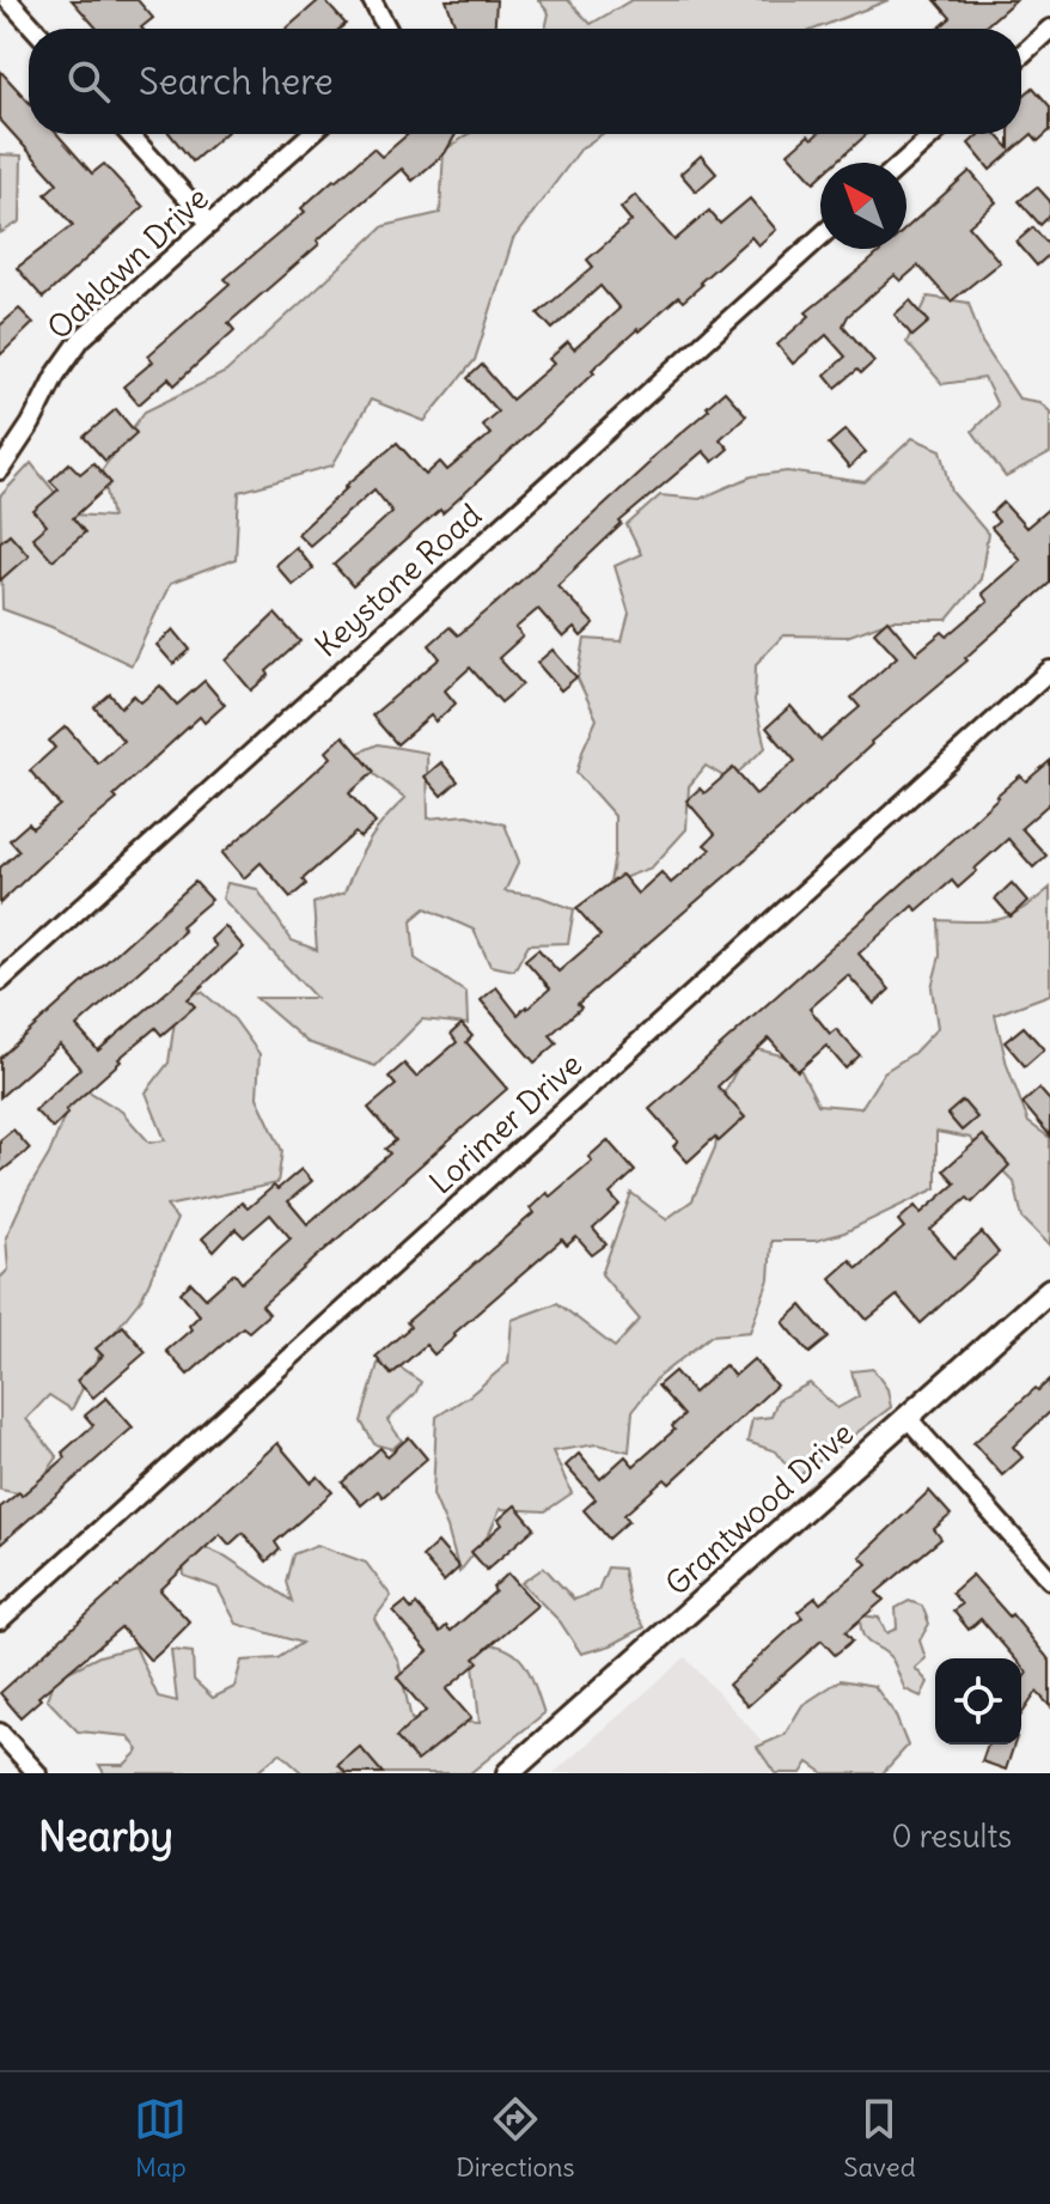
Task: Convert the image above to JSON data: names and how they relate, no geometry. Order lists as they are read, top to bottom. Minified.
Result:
{"streets":{"street":["Oaklawn Drive","Keystone Road","Lorimer Drive","Grantwood Drive"]},"north":"top left","page":{"search":"Search here","heading":["Nearby","0 results"],"nav":["Map","Directions","Saved"]}}
